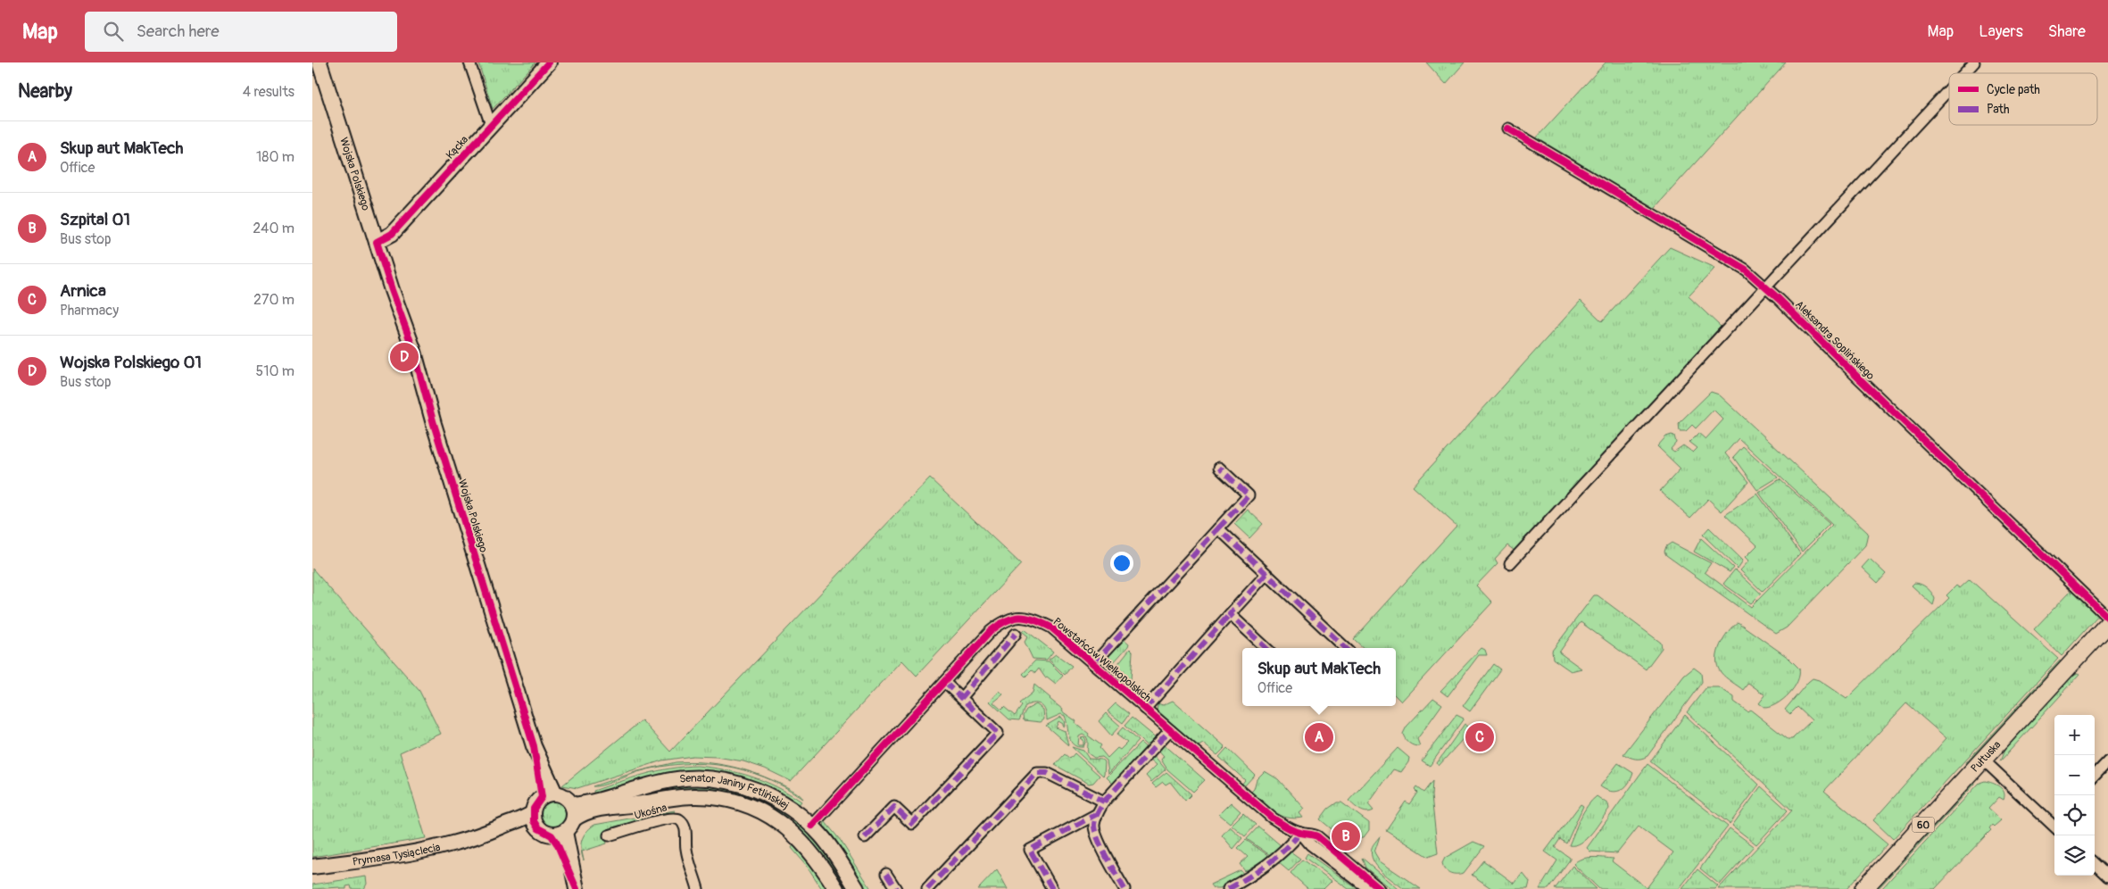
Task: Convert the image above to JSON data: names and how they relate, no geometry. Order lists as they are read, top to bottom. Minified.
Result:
{"streets":{"main road":["Kącka","Wojska Polskiego","Pułtuska","Senator Janiny Fetlińskiej","60","Prymasa Tysiąclecia"],"street":["Aleksandra Soplińskiego","Powstańców Wielkopolskich","Ukośna"]},"crossings":[["Kącka","Wojska Polskiego"],["Wojska Polskiego","Senator Janiny Fetlińskiej"],["Wojska Polskiego","Prymasa Tysiąclecia"],["Powstańców Wielkopolskich","Senator Janiny Fetlińskiej"],["Senator Janiny Fetlińskiej","Prymasa Tysiąclecia"]],"legend":["Cycle path","Path"],"page":{"header":"Map","search":"Search here","nav":["Map","Layers","Share"],"heading":["Nearby","4 results"],"list":[{"mark":"A","name":"Skup aut MakTech","note":"Office","value":"180 m"},{"mark":"B","name":"Szpital 01","note":"Bus stop","value":"240 m"},{"mark":"C","name":"Arnica","note":"Pharmacy","value":"270 m"},{"mark":"D","name":"Wojska Polskiego 01","note":"Bus stop","value":"510 m"}],"pins":["D","A","C","B"],"popup":["Skup aut MakTech","Office"],"map_buttons":["+","−"]}}
